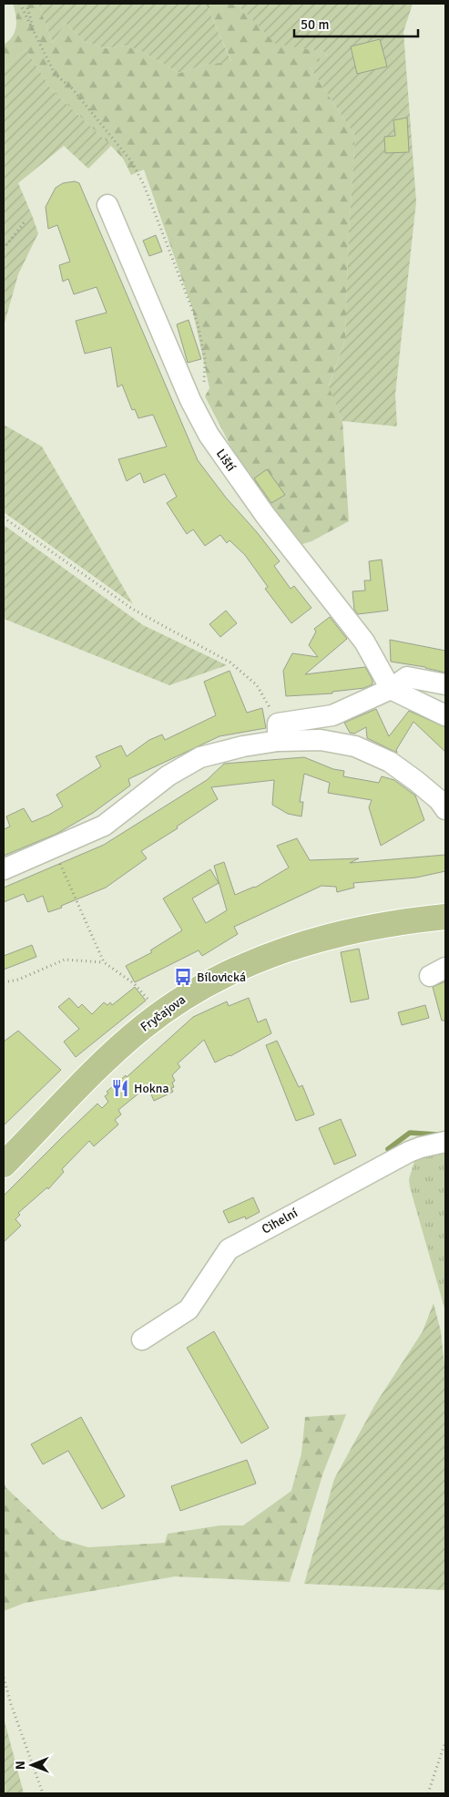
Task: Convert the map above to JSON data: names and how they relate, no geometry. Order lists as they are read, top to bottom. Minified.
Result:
{"streets":{"main road":["Fryčajova"],"street":["Liští","Cihelní"]},"places":{"bus stop":["Bílovická"],"restaurant":["Hokna"]},"scale_bar":"50 m","north":"left"}
